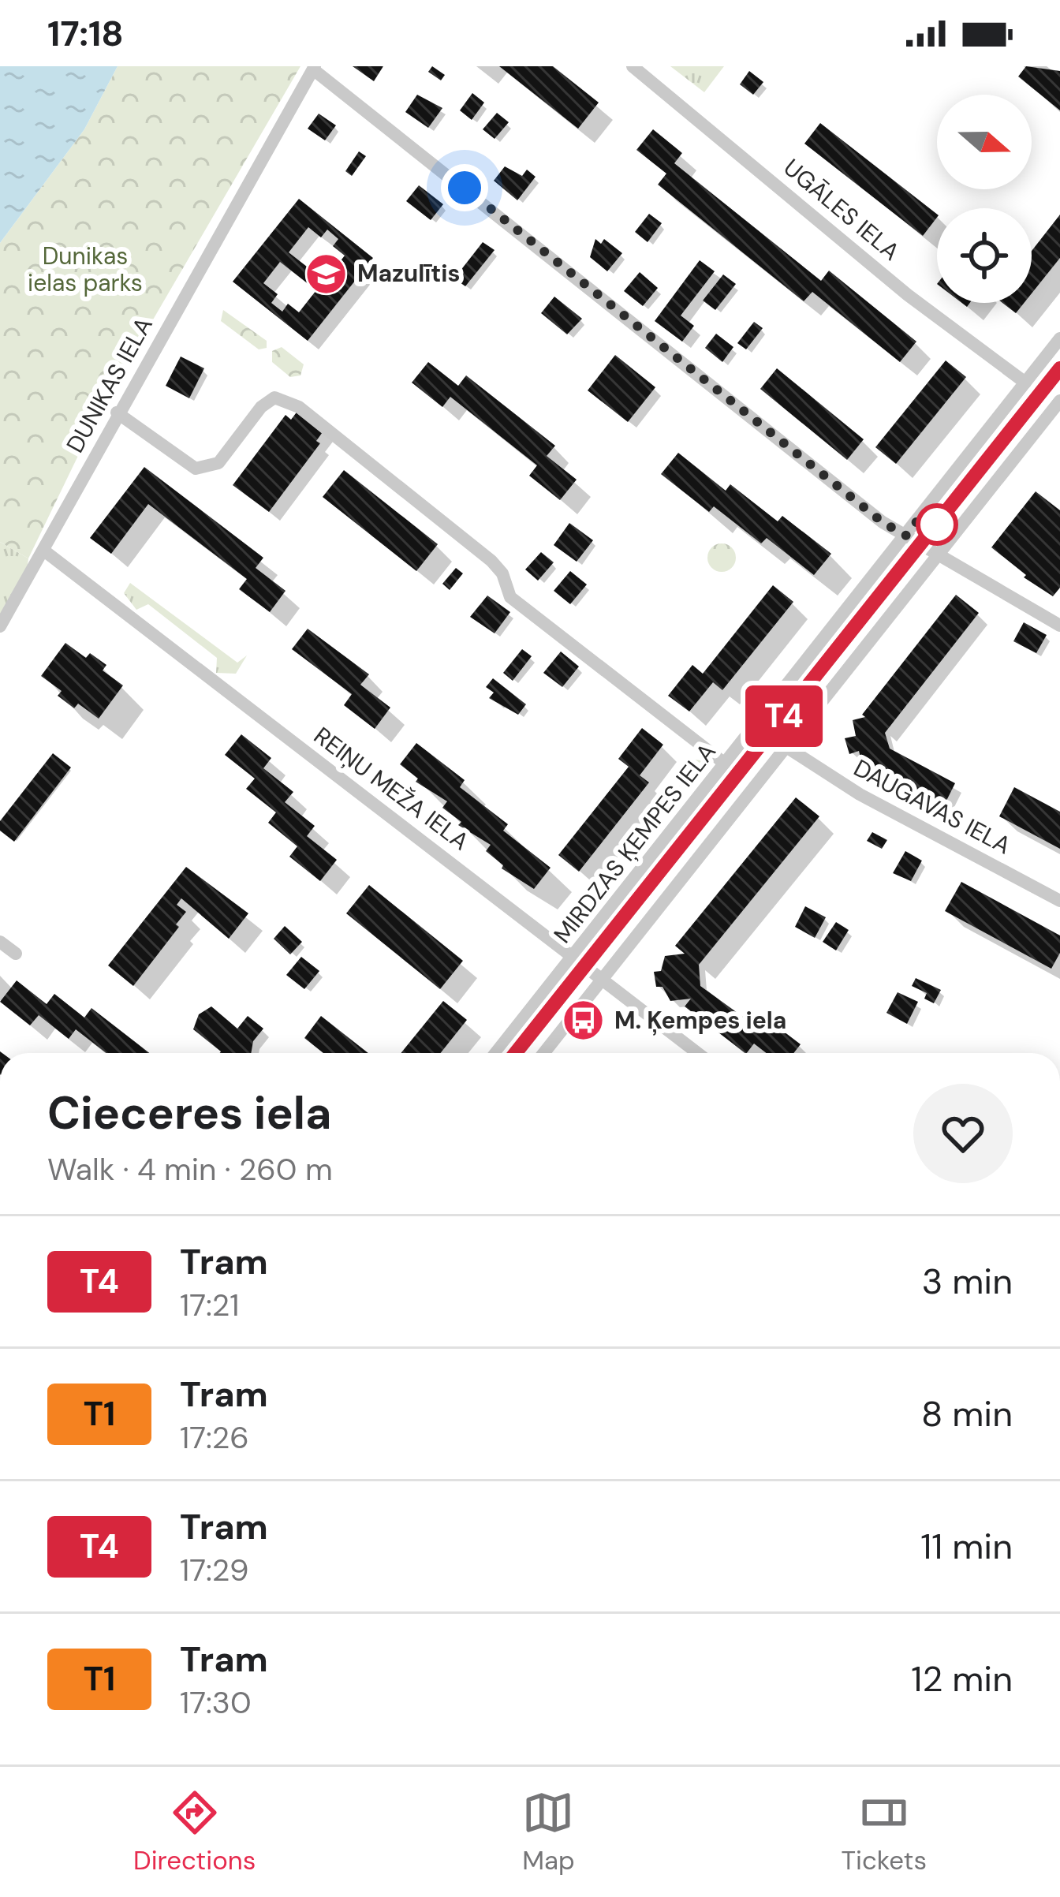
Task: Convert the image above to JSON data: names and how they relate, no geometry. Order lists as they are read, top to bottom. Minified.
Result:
{"streets":{"street":["UGĀLES IELA","DUNIKAS IELA","REIŅU MEŽA IELA","DAUGAVAS IELA","MIRDZAS ĶEMPES IELA"]},"crossings":[["UGĀLES IELA","MIRDZAS ĶEMPES IELA"],["DUNIKAS IELA","REIŅU MEŽA IELA"],["REIŅU MEŽA IELA","MIRDZAS ĶEMPES IELA"]],"parks":["Dunikas ielas parks"],"places":{"school or university":["Mazulītis"],"bus stop":["M. Ķempes iela"]},"lines":["tram line T4"],"north":"right","page":{"status":"17:18","on_map":"T4","heading":["Cieceres iela","Walk · 4 min · 260 m"],"list":[{"mark":"T4","name":"Tram","note":"17:21","value":"3 min"},{"mark":"T1","name":"Tram","note":"17:26","value":"8 min"},{"mark":"T4","name":"Tram","note":"17:29","value":"11 min"},{"mark":"T1","name":"Tram","note":"17:30","value":"12 min"}],"tabs":["Directions","Map","Tickets"]}}
